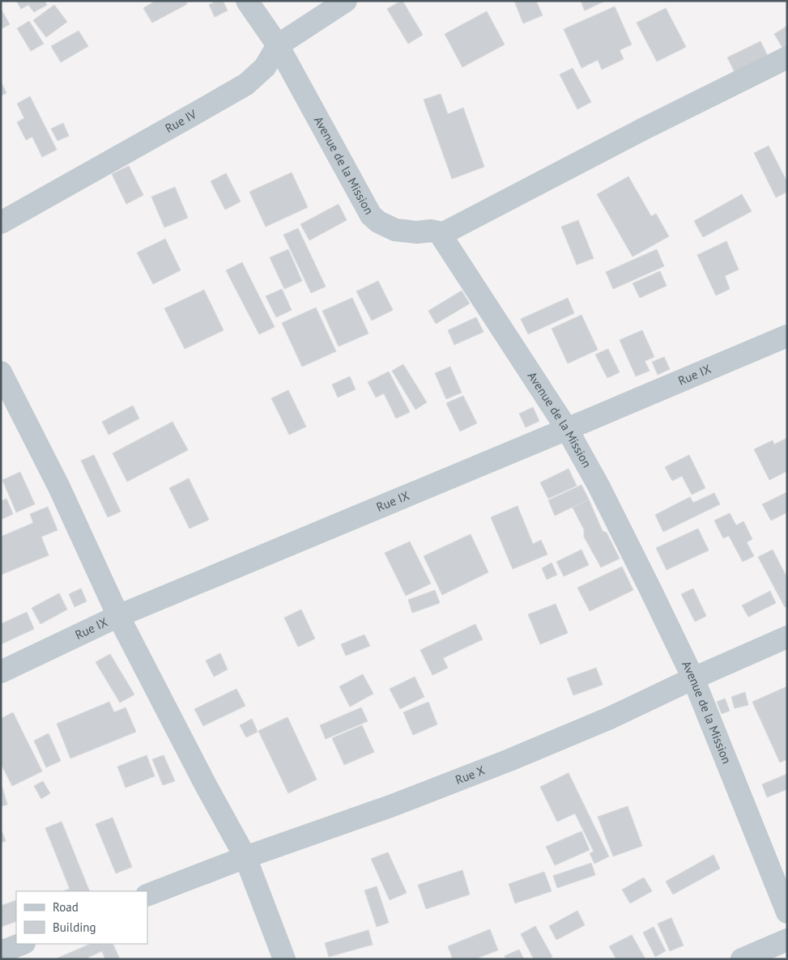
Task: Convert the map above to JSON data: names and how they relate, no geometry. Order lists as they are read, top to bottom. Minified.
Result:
{"streets":{"street":["Rue IV","Avenue de la Mission","Rue IX","Rue X"]},"crossings":[["Rue IV","Avenue de la Mission"],["Avenue de la Mission","Rue IX"],["Avenue de la Mission","Rue X"]],"legend":["Road","Building"]}
